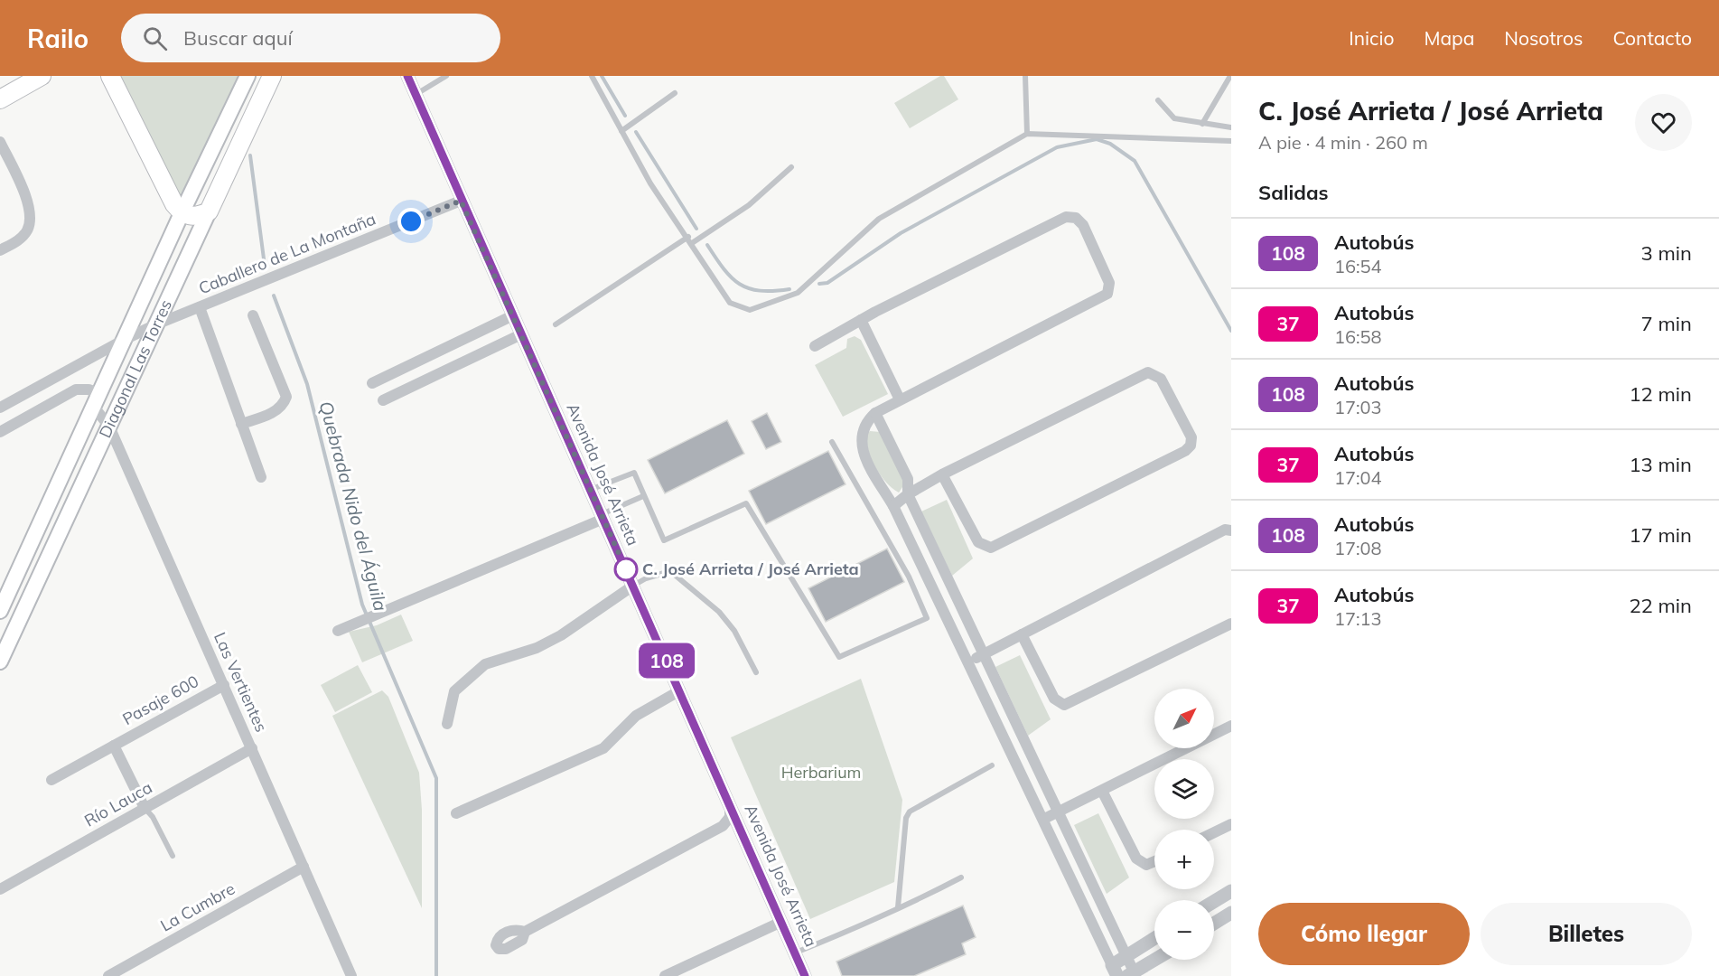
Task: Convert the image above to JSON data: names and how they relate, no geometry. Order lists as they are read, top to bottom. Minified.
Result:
{"streets":{"main road":["Diagonal Las Torres"],"street":["Caballero de La Montaña","Avenida José Arrieta","Las Vertientes","Pasaje 600","Río Lauca","La Cumbre"]},"crossings":[["Caballero de La Montaña","Diagonal Las Torres"],["Caballero de La Montaña","Avenida José Arrieta"],["Diagonal Las Torres","Las Vertientes"],["Las Vertientes","Pasaje 600"],["Las Vertientes","Río Lauca"],["Las Vertientes","La Cumbre"],["Pasaje 600","Río Lauca"]],"water":["Quebrada Nido del Águila"],"parks":["Herbarium"],"places":["C. José Arrieta / José Arrieta"],"lines":["bus line 108"],"north":"top right","page":{"header":"Railo","search":"Buscar aquí","nav":["Inicio","Mapa","Nosotros","Contacto"],"on_map":"108","heading":[["C. José Arrieta / José Arrieta","A pie · 4 min · 260 m"],"Salidas"],"list":[{"mark":"108","name":"Autobús","note":"16:54","value":"3 min"},{"mark":"37","name":"Autobús","note":"16:58","value":"7 min"},{"mark":"108","name":"Autobús","note":"17:03","value":"12 min"},{"mark":"37","name":"Autobús","note":"17:04","value":"13 min"},{"mark":"108","name":"Autobús","note":"17:08","value":"17 min"},{"mark":"37","name":"Autobús","note":"17:13","value":"22 min"}],"map_buttons":["+","−"],"buttons":["Cómo llegar","Billetes"]}}
